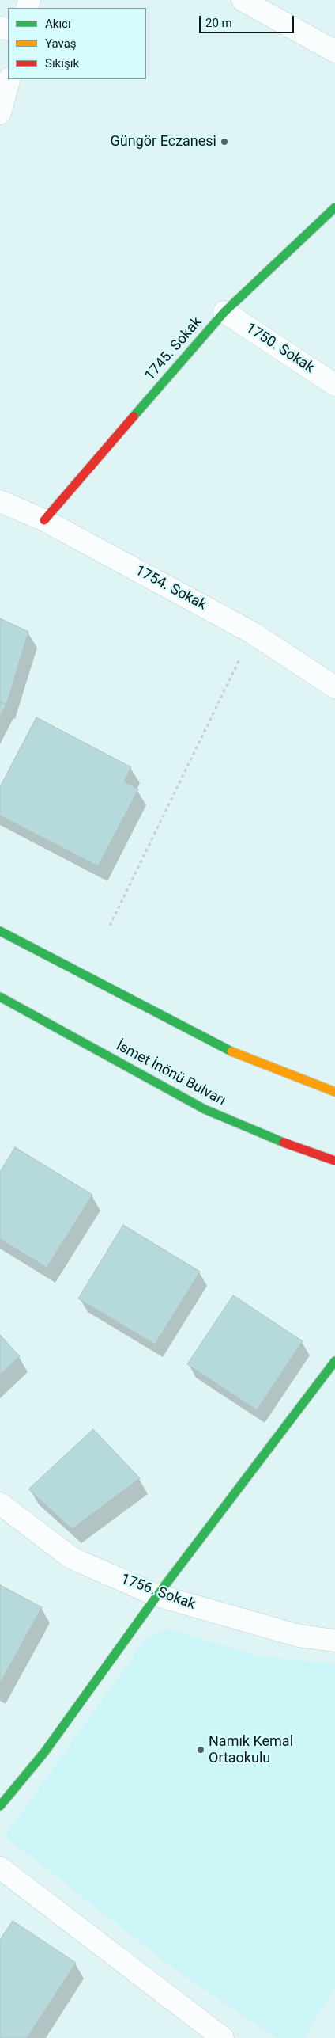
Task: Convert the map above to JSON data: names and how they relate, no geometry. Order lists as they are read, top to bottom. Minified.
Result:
{"streets":{"street":["1750. Sokak","1745. Sokak","1754. Sokak","İsmet İnönü Bulvarı","1756. Sokak"]},"crossings":[["1750. Sokak","1745. Sokak"],["1745. Sokak","1754. Sokak"]],"places":["Güngör Eczanesi","Namık Kemal Ortaokulu"],"legend":["Akıcı","Yavaş","Sıkışık"],"scale_bar":"20 m"}
